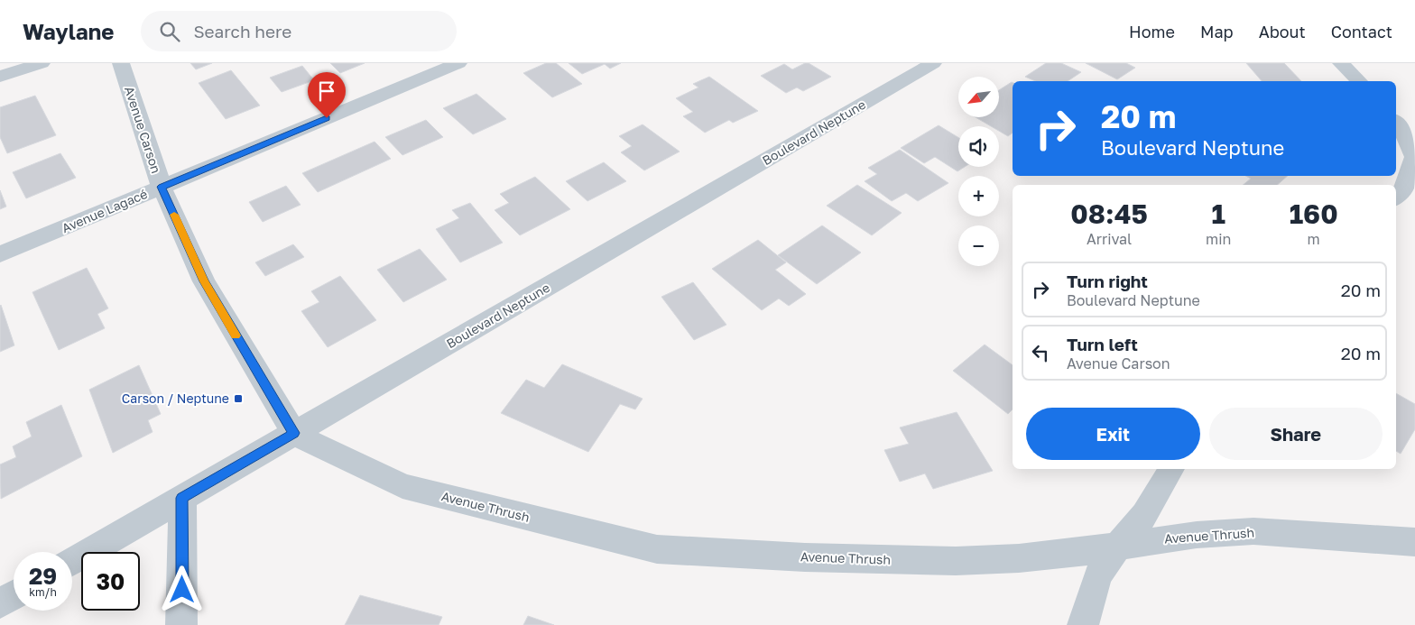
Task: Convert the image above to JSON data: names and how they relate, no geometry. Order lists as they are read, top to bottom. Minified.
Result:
{"streets":{"street":["Avenue Carson","Boulevard Neptune","Avenue Lagacé","Avenue Thrush"]},"crossings":[["Avenue Carson","Boulevard Neptune"],["Avenue Carson","Avenue Lagacé"],["Avenue Carson","Avenue Thrush"],["Boulevard Neptune","Avenue Thrush"]],"places":{"transit":["Carson / Neptune"]},"north":"bottom left","page":{"header":"Waylane","search":"Search here","nav":["Home","Map","About","Contact"],"map_buttons":["+","−"],"turn":["20 m","Boulevard Neptune"],"eta":["08:45","Arrival","1","min","160","m"],"list":[{"name":"Turn right","note":"Boulevard Neptune","value":"20 m"},{"name":"Turn left","note":"Avenue Carson","value":"20 m"}],"buttons":["Exit","Share"],"speed":"29 km/h","limit":"30"}}
